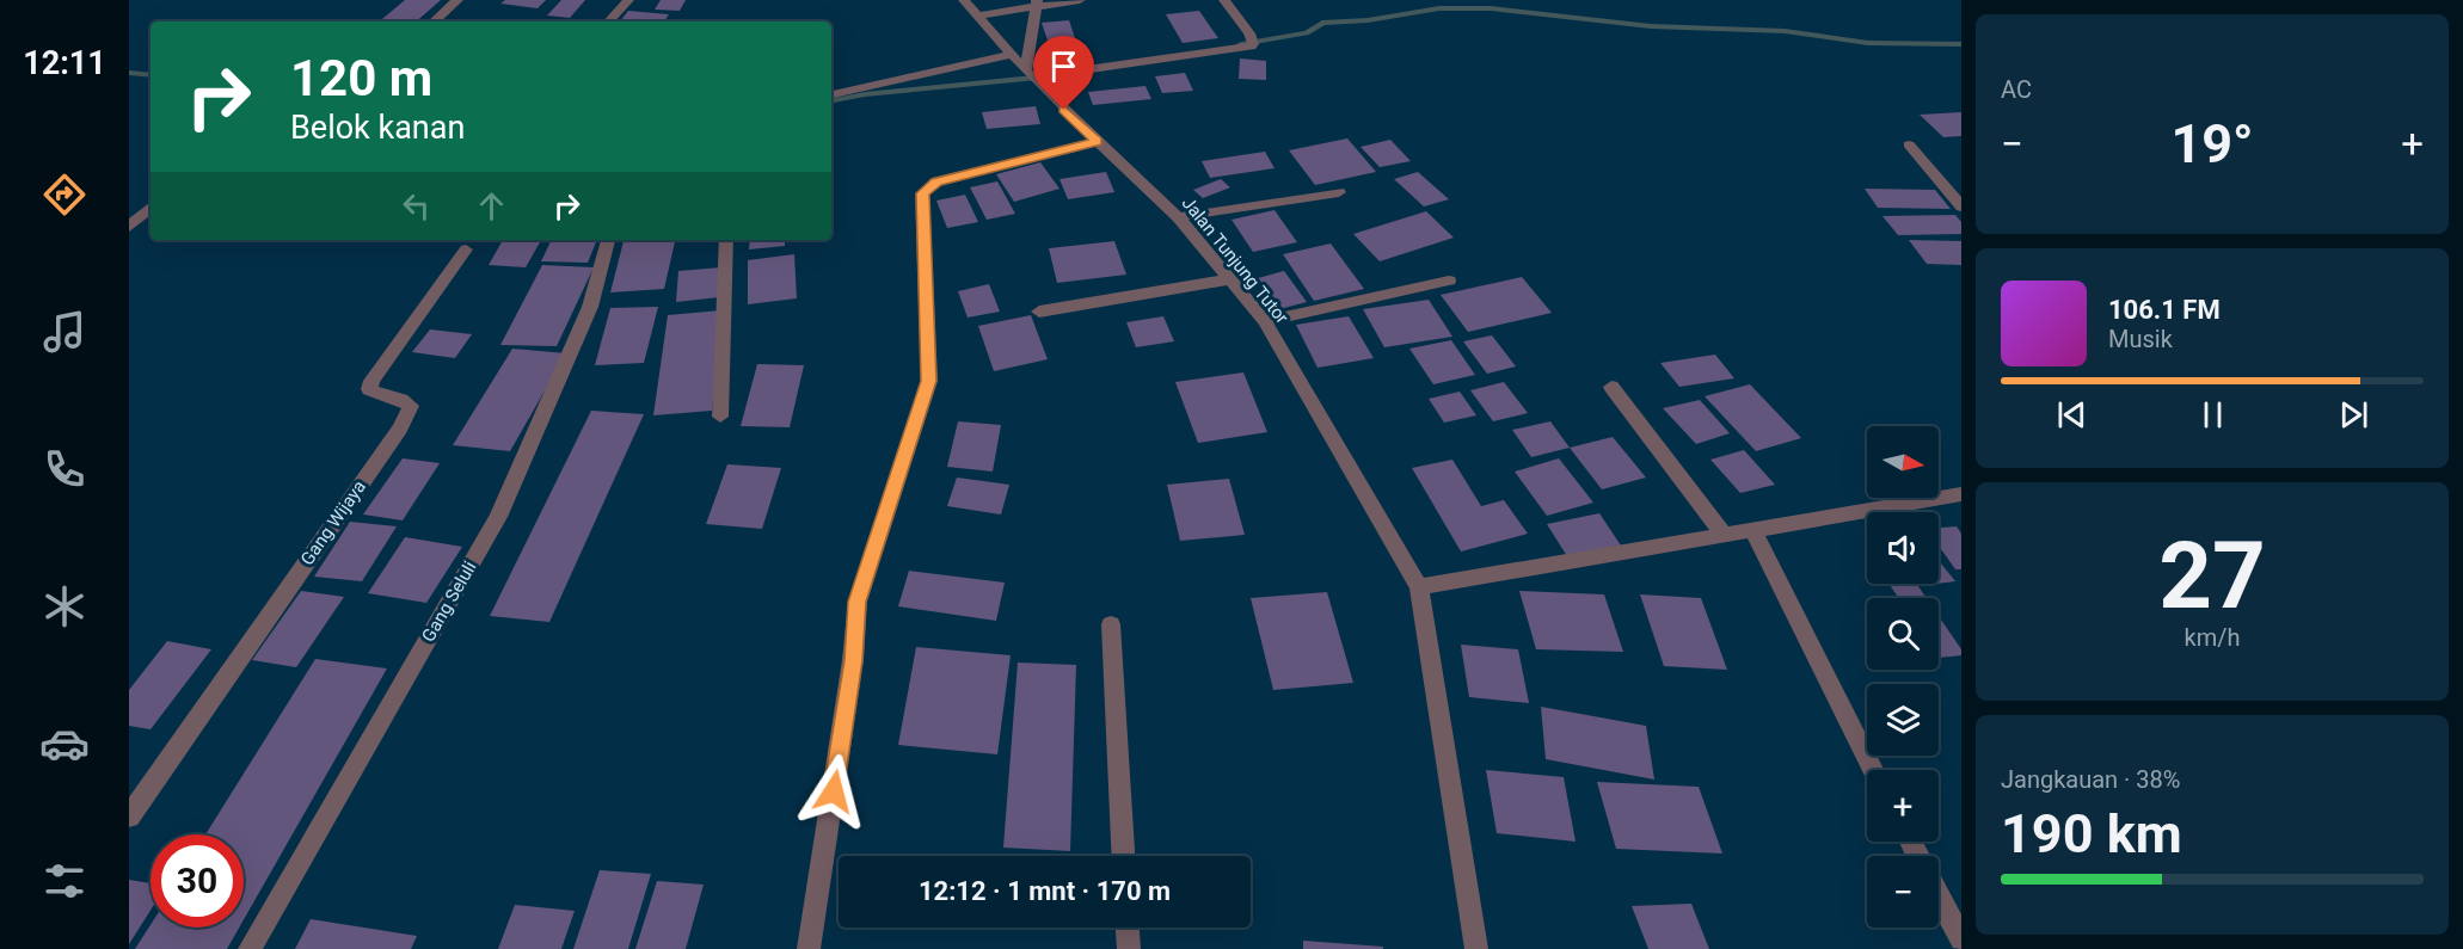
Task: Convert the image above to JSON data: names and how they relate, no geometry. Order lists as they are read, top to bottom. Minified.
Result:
{"streets":{"street":["Jalan Tunjung Tutor","Gang Wijaya","Gang Seluli"]},"north":"right","page":{"tabs":"12:11","tile":["AC",["27","km/h"],["Jangkauan · 38%","190 km"]],"turn":["120 m","Belok kanan"],"heat":["−","19°","+"],"song":["106.1 FM","Musik"],"map_buttons":["+","−"],"limit":"30","trip":"12:12 · 1 mnt · 170 m"}}
